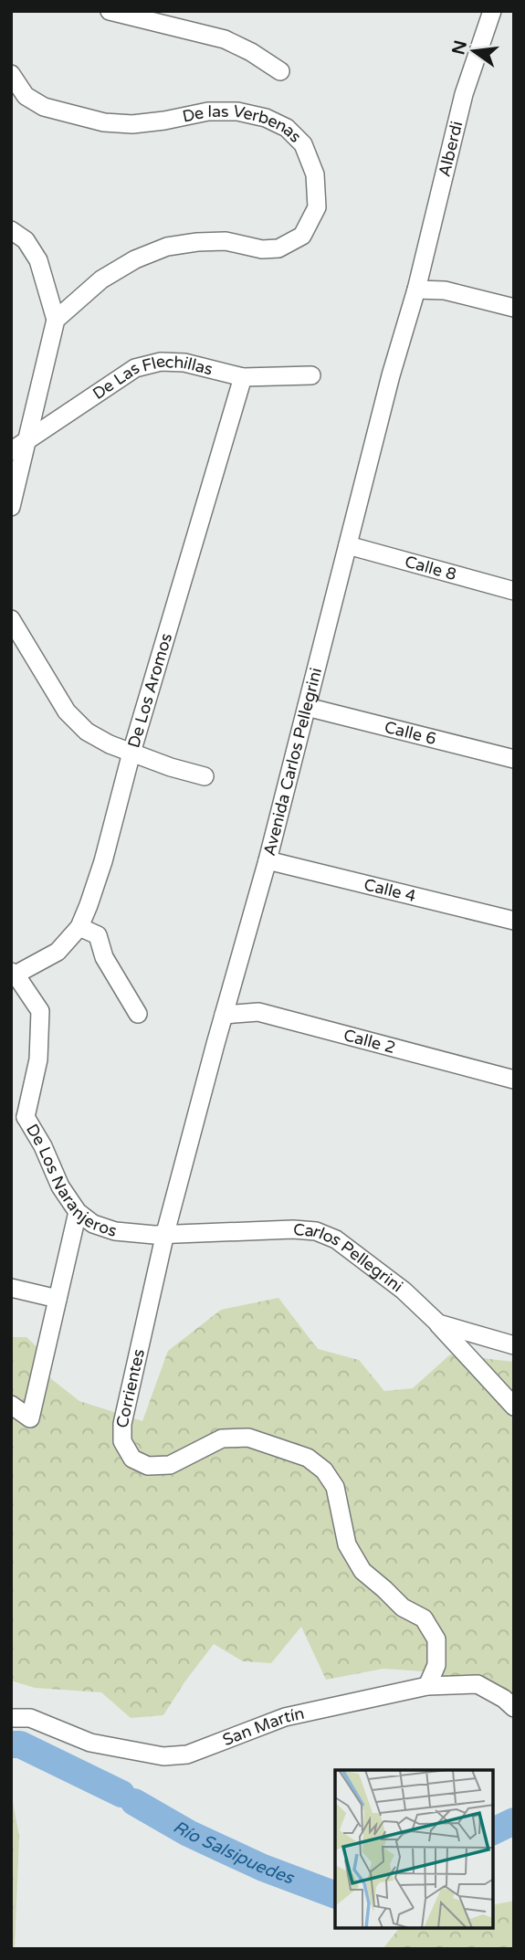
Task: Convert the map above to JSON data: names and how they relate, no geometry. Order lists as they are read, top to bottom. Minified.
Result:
{"streets":{"street":["De las Verbenas","Alberdi","De Las Flechillas","Calle 8","De Los Aromos","Calle 6","Avenida Carlos Pellegrini","Calle 4","Calle 2","De Los Naranjeros","Carlos Pellegrini","Corrientes","San Martín"]},"crossings":[["Alberdi","Avenida Carlos Pellegrini"],["De Las Flechillas","De Los Aromos"],["Calle 8","Avenida Carlos Pellegrini"],["Calle 6","Avenida Carlos Pellegrini"],["Avenida Carlos Pellegrini","Calle 4"],["Avenida Carlos Pellegrini","Calle 2"],["Avenida Carlos Pellegrini","De Los Naranjeros"],["Avenida Carlos Pellegrini","Carlos Pellegrini"],["Avenida Carlos Pellegrini","Corrientes"],["De Los Naranjeros","Carlos Pellegrini"],["De Los Naranjeros","Corrientes"],["Carlos Pellegrini","Corrientes"],["Corrientes","San Martín"]],"water":["Río Salsipuedes"],"north":"left"}
